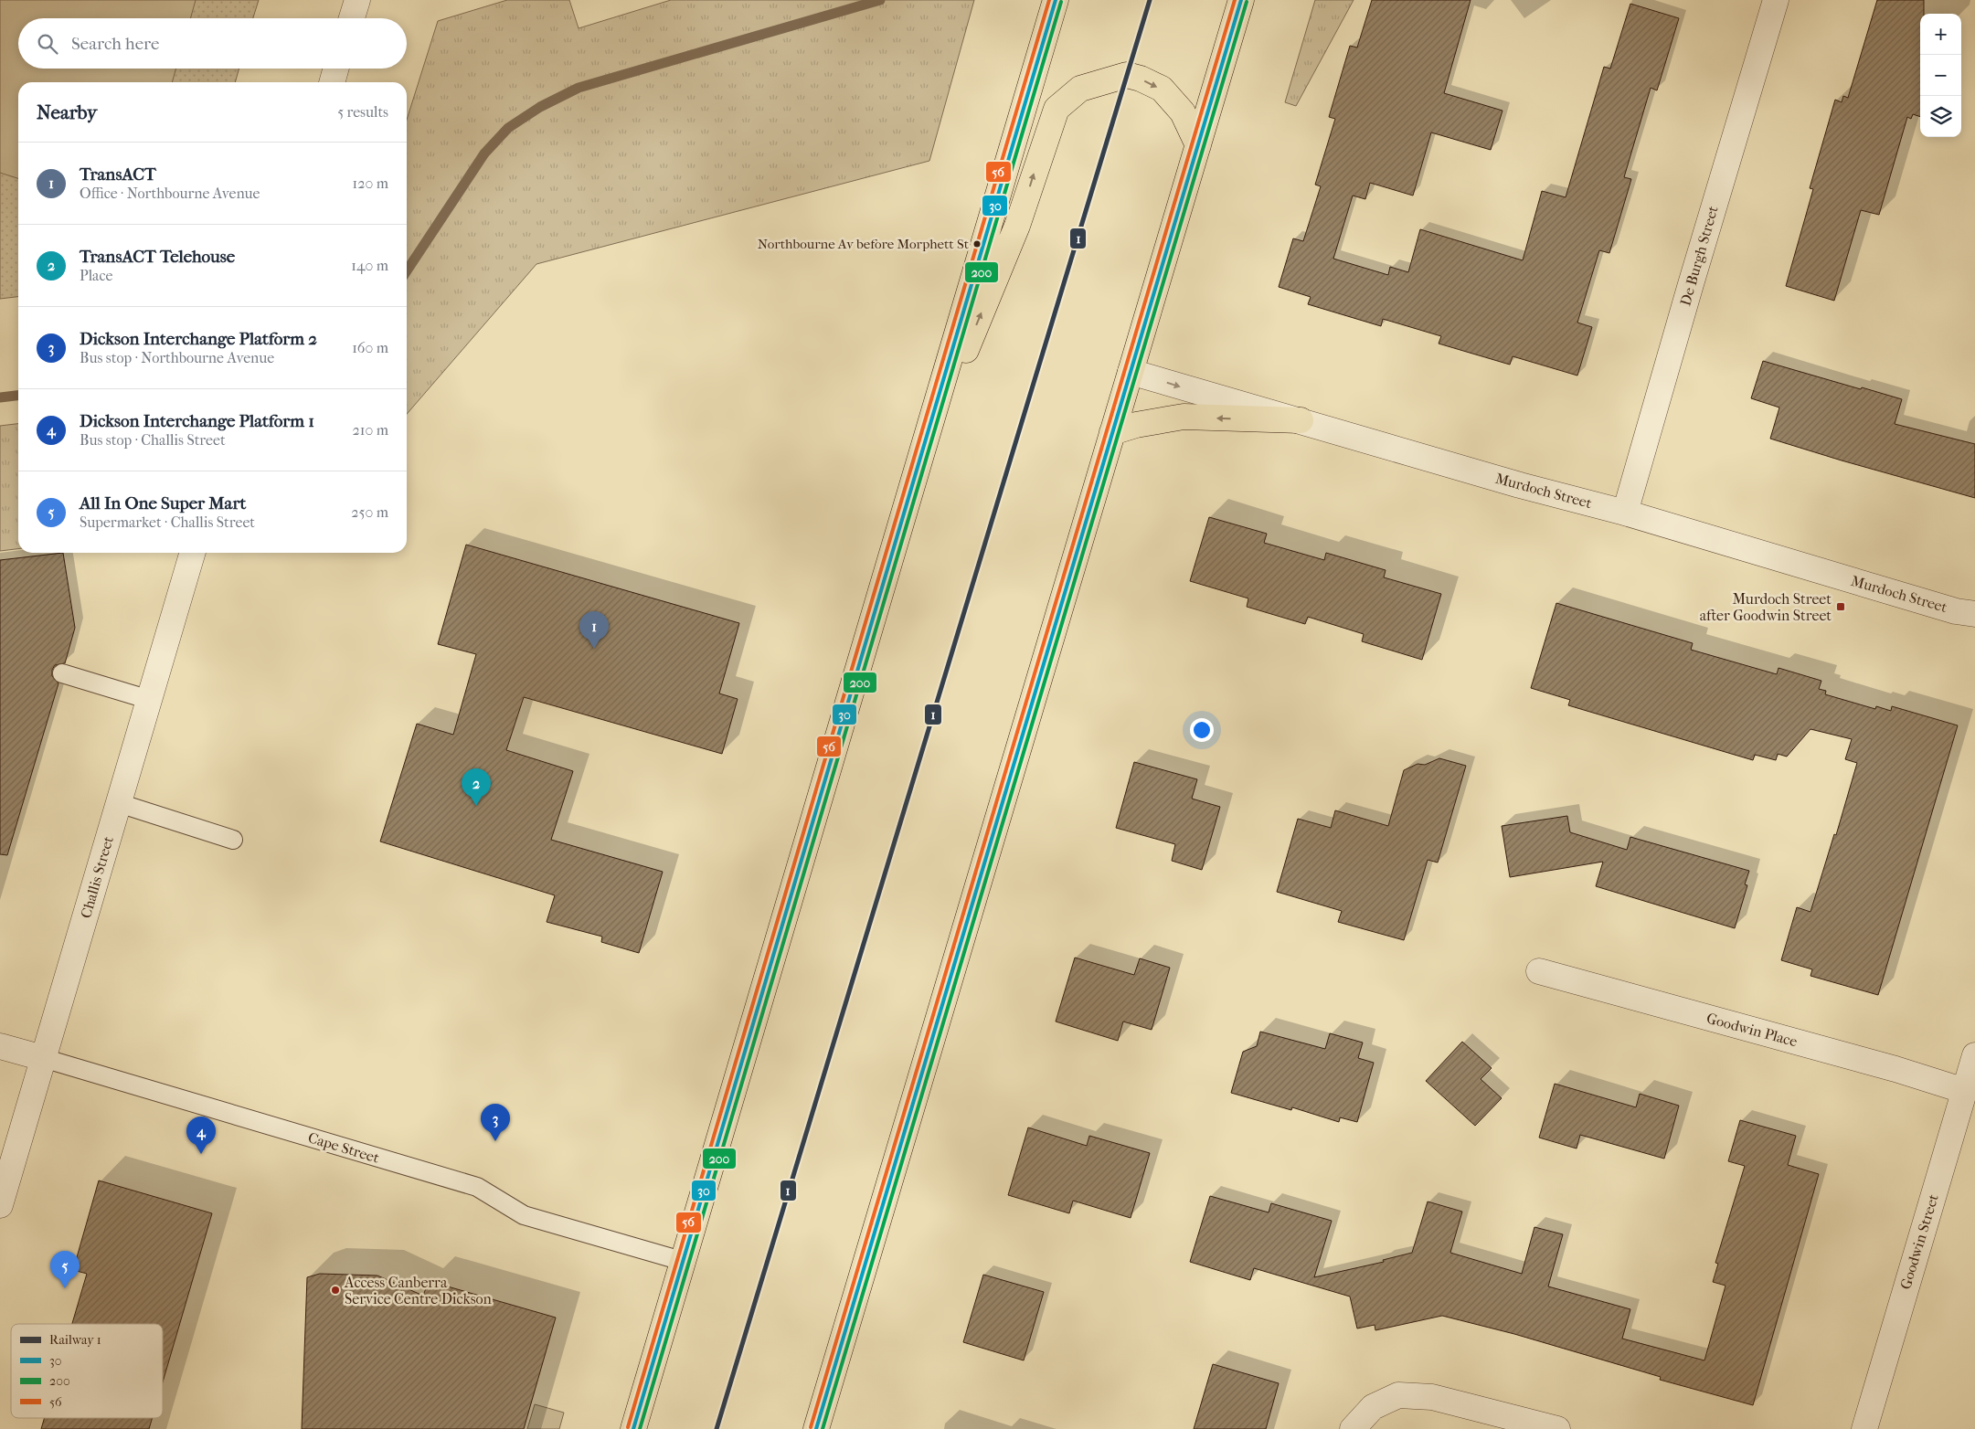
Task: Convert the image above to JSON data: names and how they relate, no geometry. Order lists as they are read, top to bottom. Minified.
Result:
{"streets":{"street":["De Burgh Street","Murdoch Street","Challis Street","Goodwin Place","Cape Street","Goodwin Street"]},"crossings":[["De Burgh Street","Murdoch Street"],["Challis Street","Cape Street"],["Goodwin Place","Goodwin Street"]],"places":{"other":["Northbourne Av before Morphett St","Access Canberra Service Centre Dickson"],"transit":["Murdoch Street after Goodwin Street"]},"lines":["rail line 1","transit line 30","transit line 56","transit line 200"],"legend":["Railway 1","30","200","56"],"page":{"map_buttons":["+","−"],"search":"Search here","heading":["Nearby","5 results"],"list":[{"mark":"1","name":"TransACT","note":"Office · Northbourne Avenue","value":"120 m"},{"mark":"2","name":"TransACT Telehouse","note":"Place","value":"140 m"},{"mark":"3","name":"Dickson Interchange Platform 2","note":"Bus stop · Northbourne Avenue","value":"160 m"},{"mark":"4","name":"Dickson Interchange Platform 1","note":"Bus stop · Challis Street","value":"210 m"},{"mark":"5","name":"All In One Super Mart","note":"Supermarket · Challis Street","value":"250 m"}],"pins":["1","2","3","4","5"]}}
